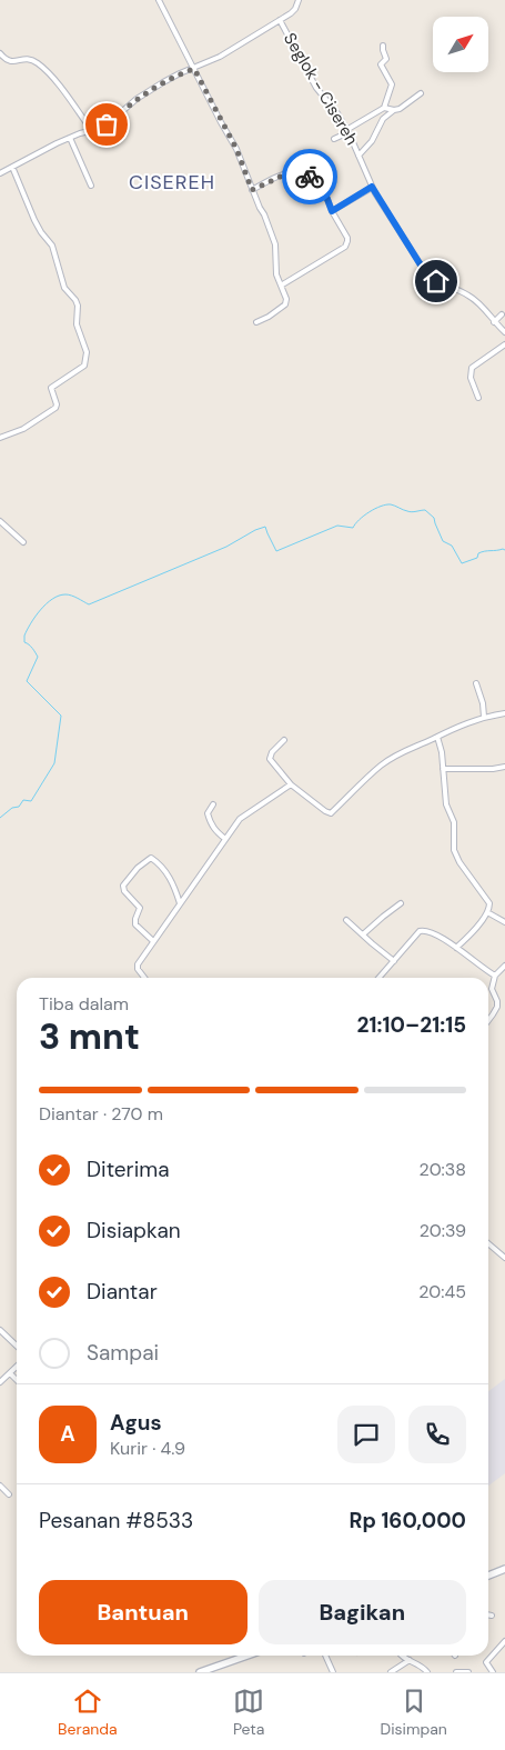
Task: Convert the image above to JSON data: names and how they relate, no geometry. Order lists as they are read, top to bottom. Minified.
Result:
{"streets":{"street":["Seglok - Cisereh"]},"districts":["CISEREH"],"north":"top right","page":{"heading":["3 mnt","Tiba dalam","21:10–21:15"],"panel":["Agus","Kurir · 4.9","Pesanan #8533","Rp 160,000"],"bar":"Diantar · 270 m","list":[["Diterima","20:38"],["Disiapkan","20:39"],["Diantar","20:45"],"Sampai"],"round":"A","buttons":["Bantuan","Bagikan"],"tabs":["Beranda","Peta","Disimpan"]}}
